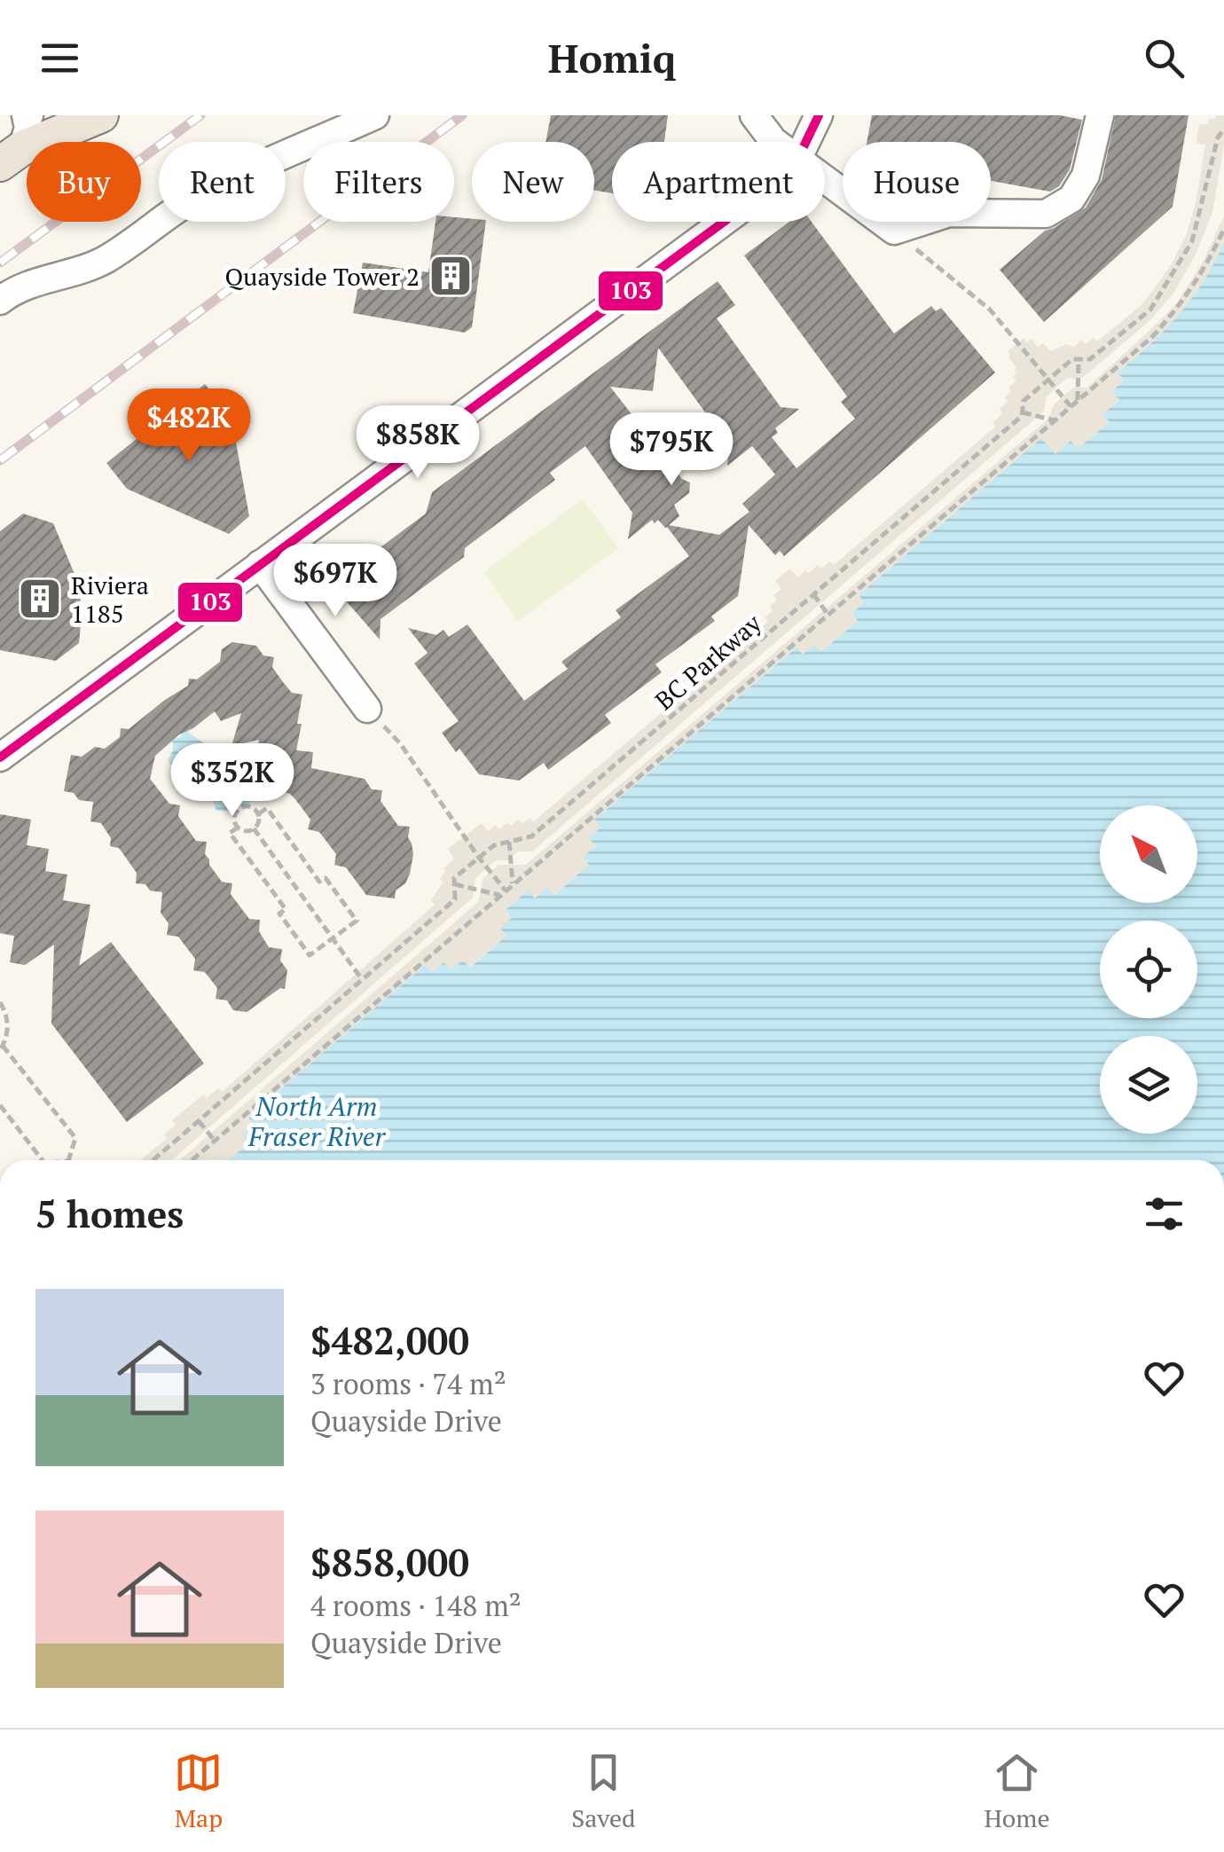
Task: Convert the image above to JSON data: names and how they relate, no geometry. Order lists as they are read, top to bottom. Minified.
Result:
{"streets":{"path":["BC Parkway"]},"water":["North Arm Fraser River"],"places":{"building":["Quayside Tower 2","Riviera 1185"]},"lines":["transit line 103"],"north":"top left","page":{"header":"Homiq","chip":["Buy","Rent","Filters","New","Apartment","House"],"price":["$482K","$858K","$795K","$697K","$352K"],"heading":"5 homes","list":[{"name":"$482,000","note":"3 rooms · 74 m² · Quayside Drive"},{"name":"$858,000","note":"4 rooms · 148 m² · Quayside Drive"}],"tabs":["Map","Saved","Home"]}}
